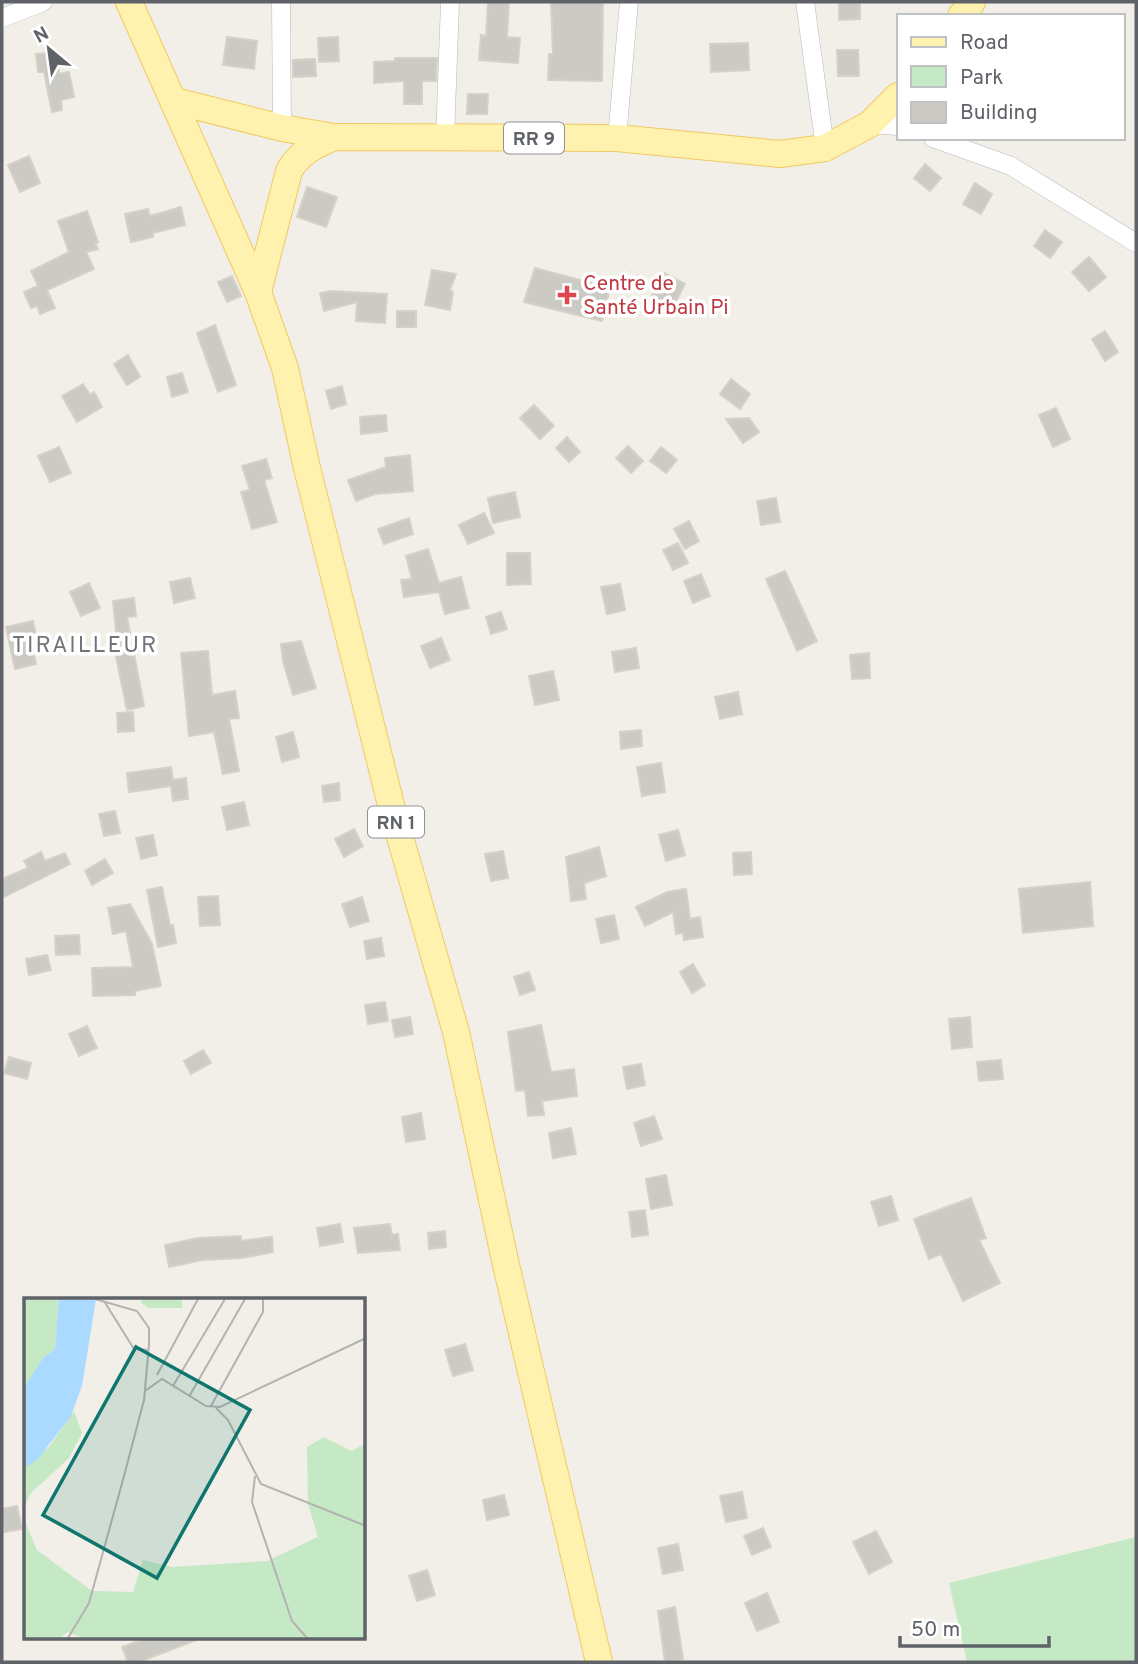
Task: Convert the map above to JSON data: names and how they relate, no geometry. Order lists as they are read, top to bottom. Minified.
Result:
{"streets":{"main road":["RR 9","RN 1"]},"crossings":[["RR 9","RN 1"]],"districts":["TIRAILLEUR"],"places":{"health":["Centre de Santé Urbain Pi"]},"legend":["Road","Park","Building"],"scale_bar":"50 m","north":"top left"}
